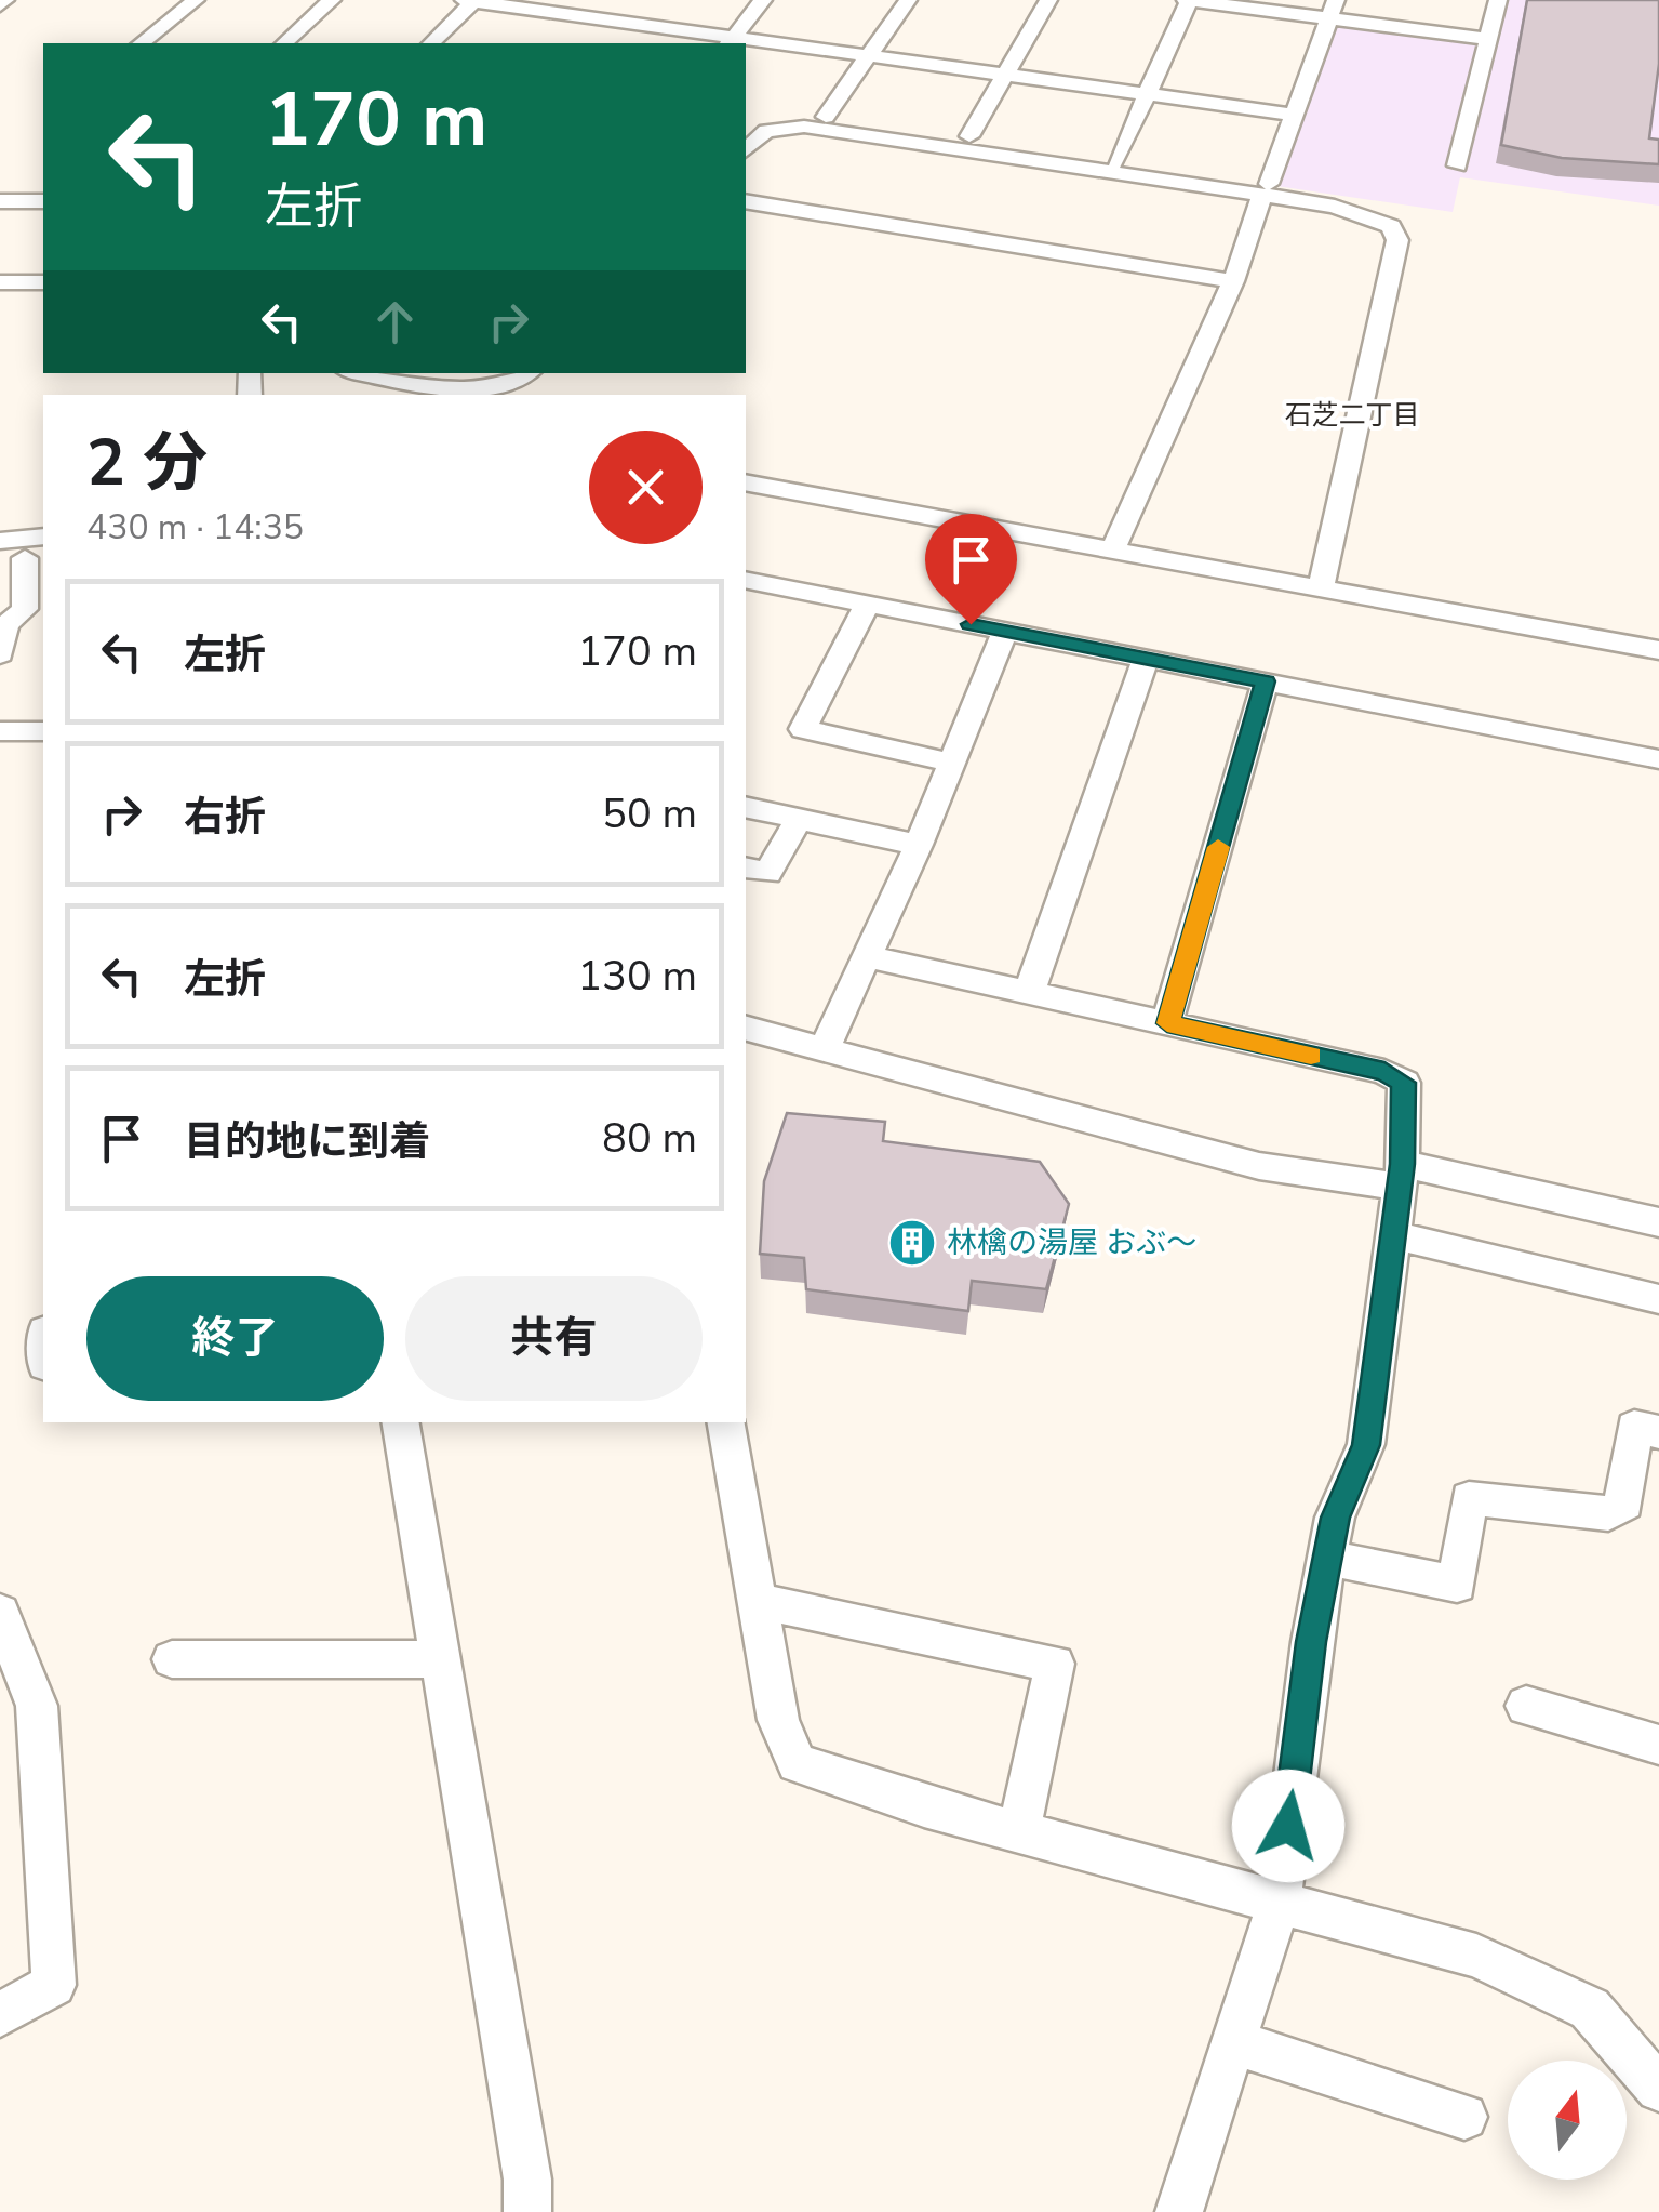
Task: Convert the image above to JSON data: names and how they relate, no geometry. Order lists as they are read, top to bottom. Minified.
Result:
{"districts":["石芝二丁目"],"places":{"building":["林檎の湯屋 おぶ～"]},"north":"top","page":{"turn":["170 m","左折"],"heading":["2 分","430 m · 14:35"],"list":[{"name":"左折","value":"170 m"},{"name":"右折","value":"50 m"},{"name":"左折","value":"130 m"},{"name":"目的地に到着","value":"80 m"}],"buttons":["終了","共有"]}}
